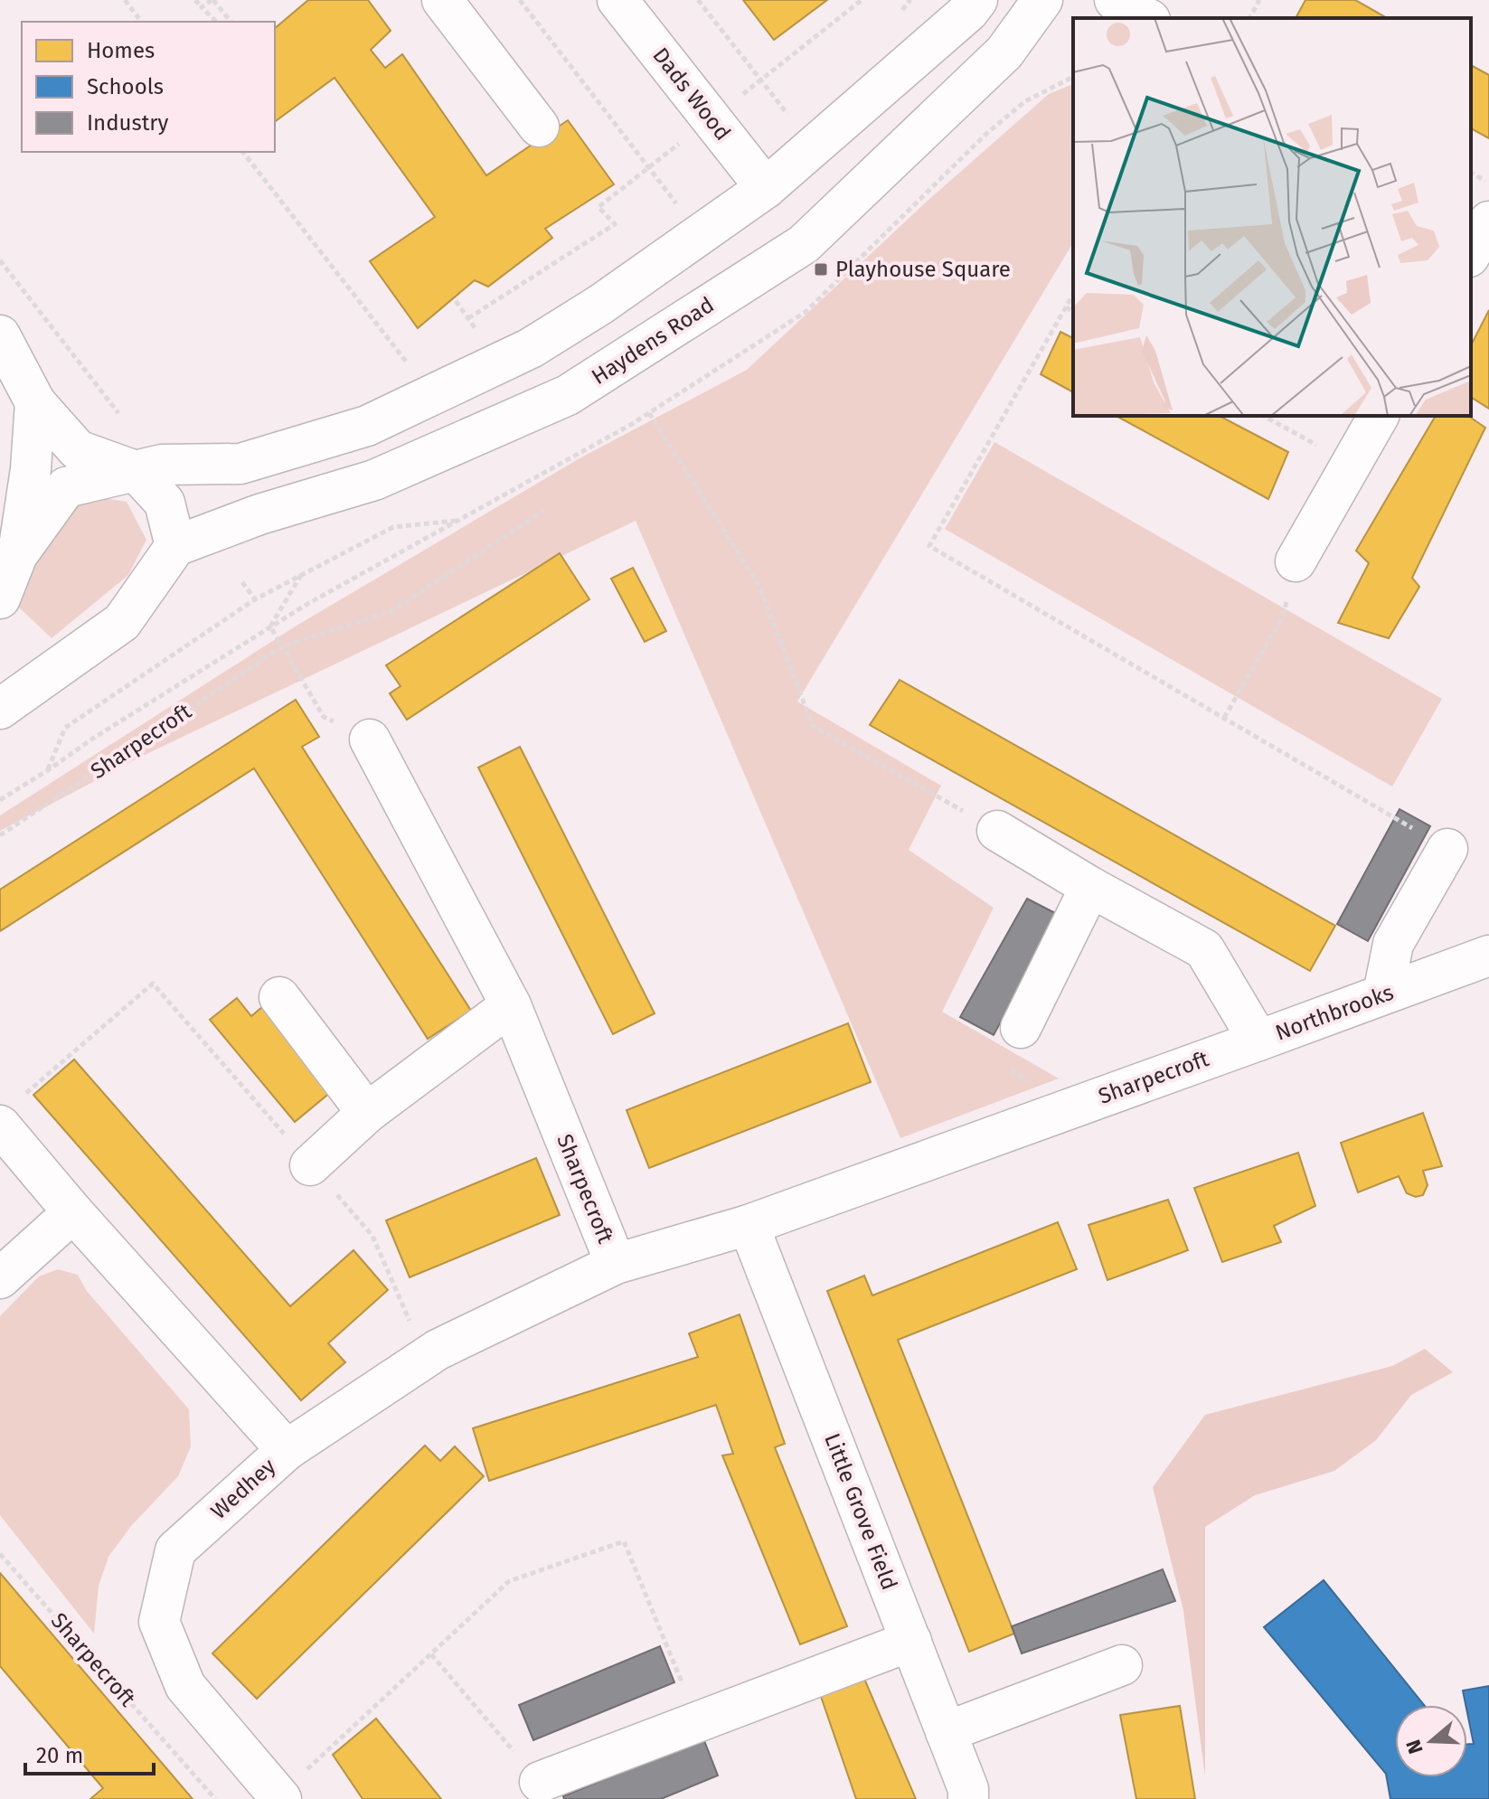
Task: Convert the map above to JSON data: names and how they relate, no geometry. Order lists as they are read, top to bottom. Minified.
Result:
{"streets":{"street":["Dads Wood","Haydens Road","Sharpecroft","Northbrooks","Wedhey","Little Grove Field"]},"crossings":[["Sharpecroft","Northbrooks"],["Sharpecroft","Little Grove Field"]],"places":{"transit":["Playhouse Square"]},"legend":["Homes","Schools","Industry"],"scale_bar":"20 m","north":"left"}
